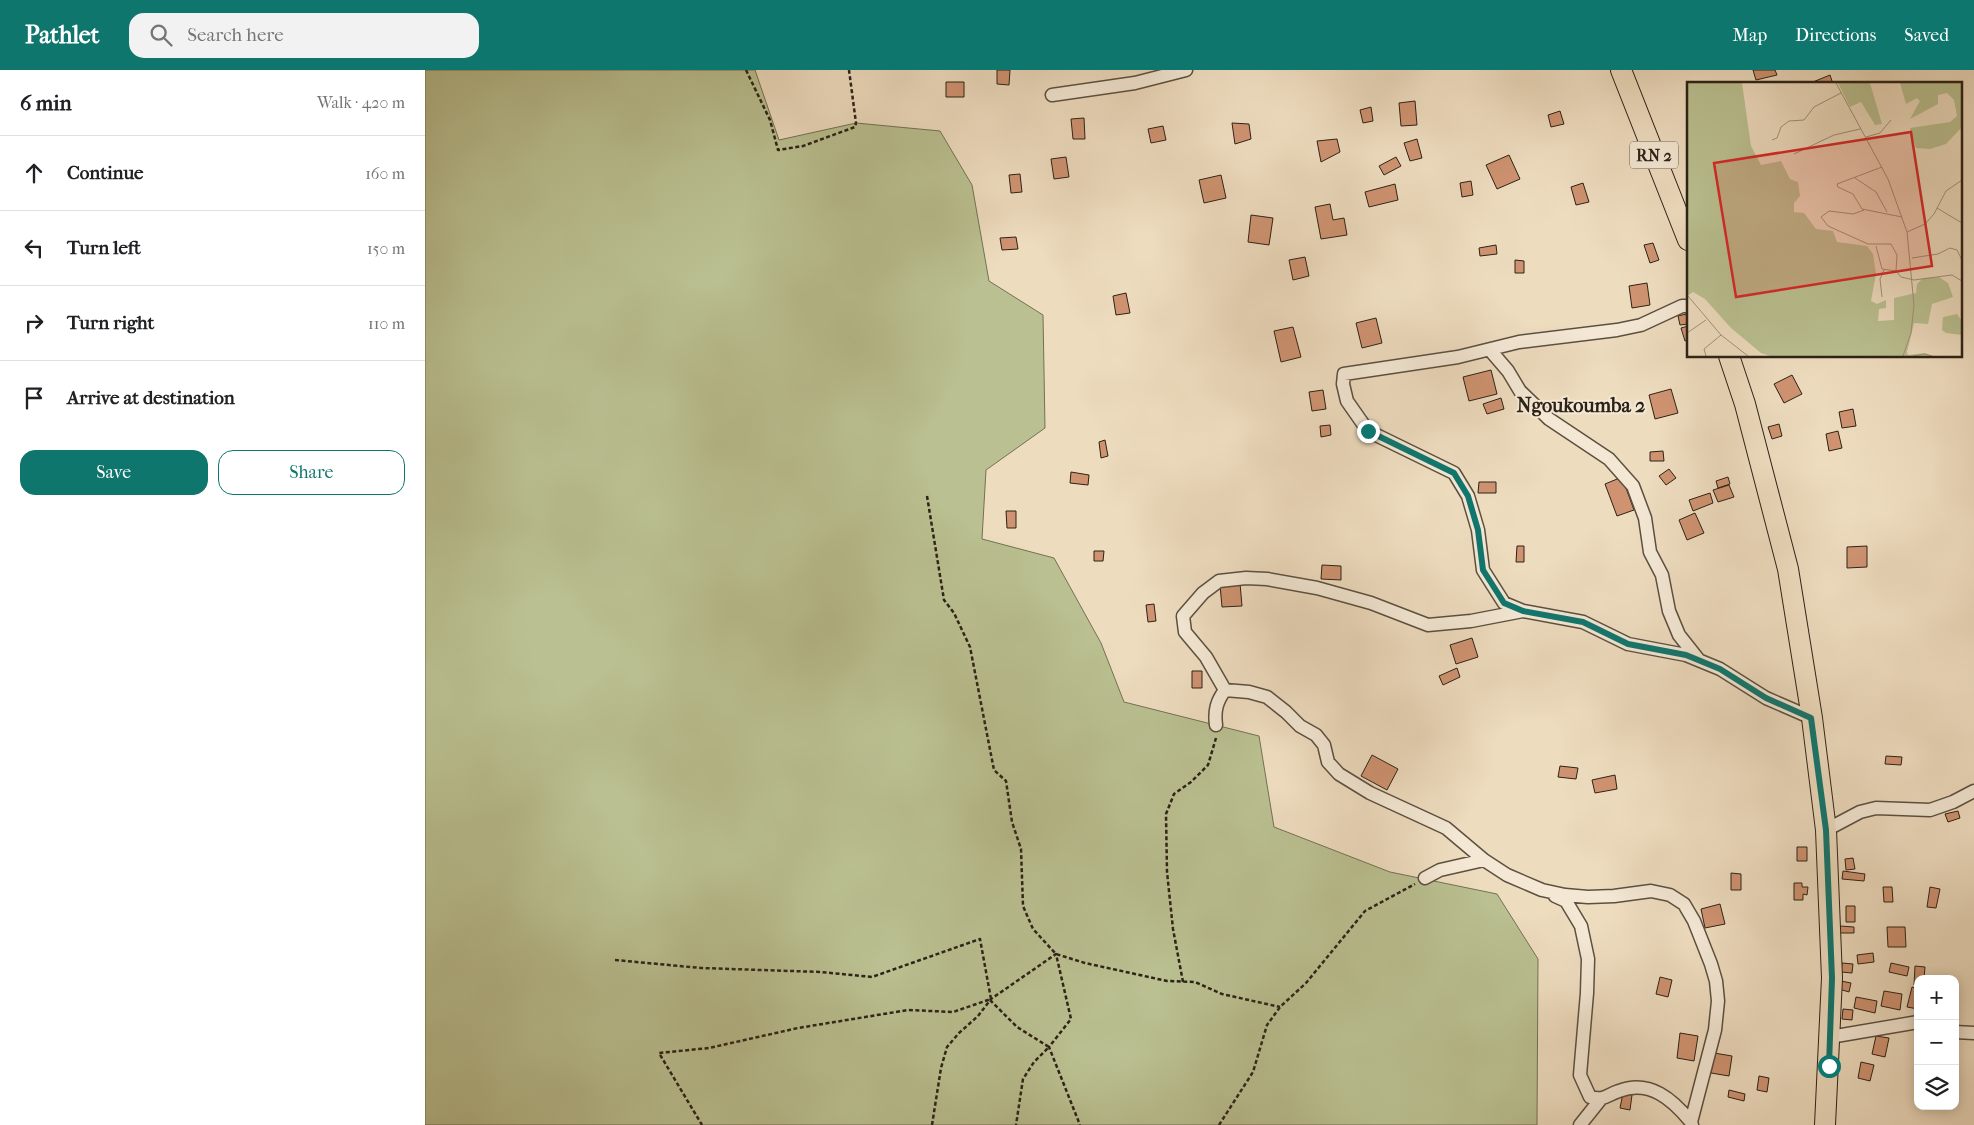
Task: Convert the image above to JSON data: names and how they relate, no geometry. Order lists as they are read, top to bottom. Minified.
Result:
{"streets":{"main road":["RN 2"]},"districts":["Ngoukoumba 2"],"page":{"header":"Pathlet","search":"Search here","nav":["Map","Directions","Saved"],"heading":["6 min","Walk · 420 m"],"list":[["Continue","160 m"],["Turn left","150 m"],["Turn right","110 m"],"Arrive at destination"],"buttons":["Save","Share"],"map_buttons":["+","−"]}}
